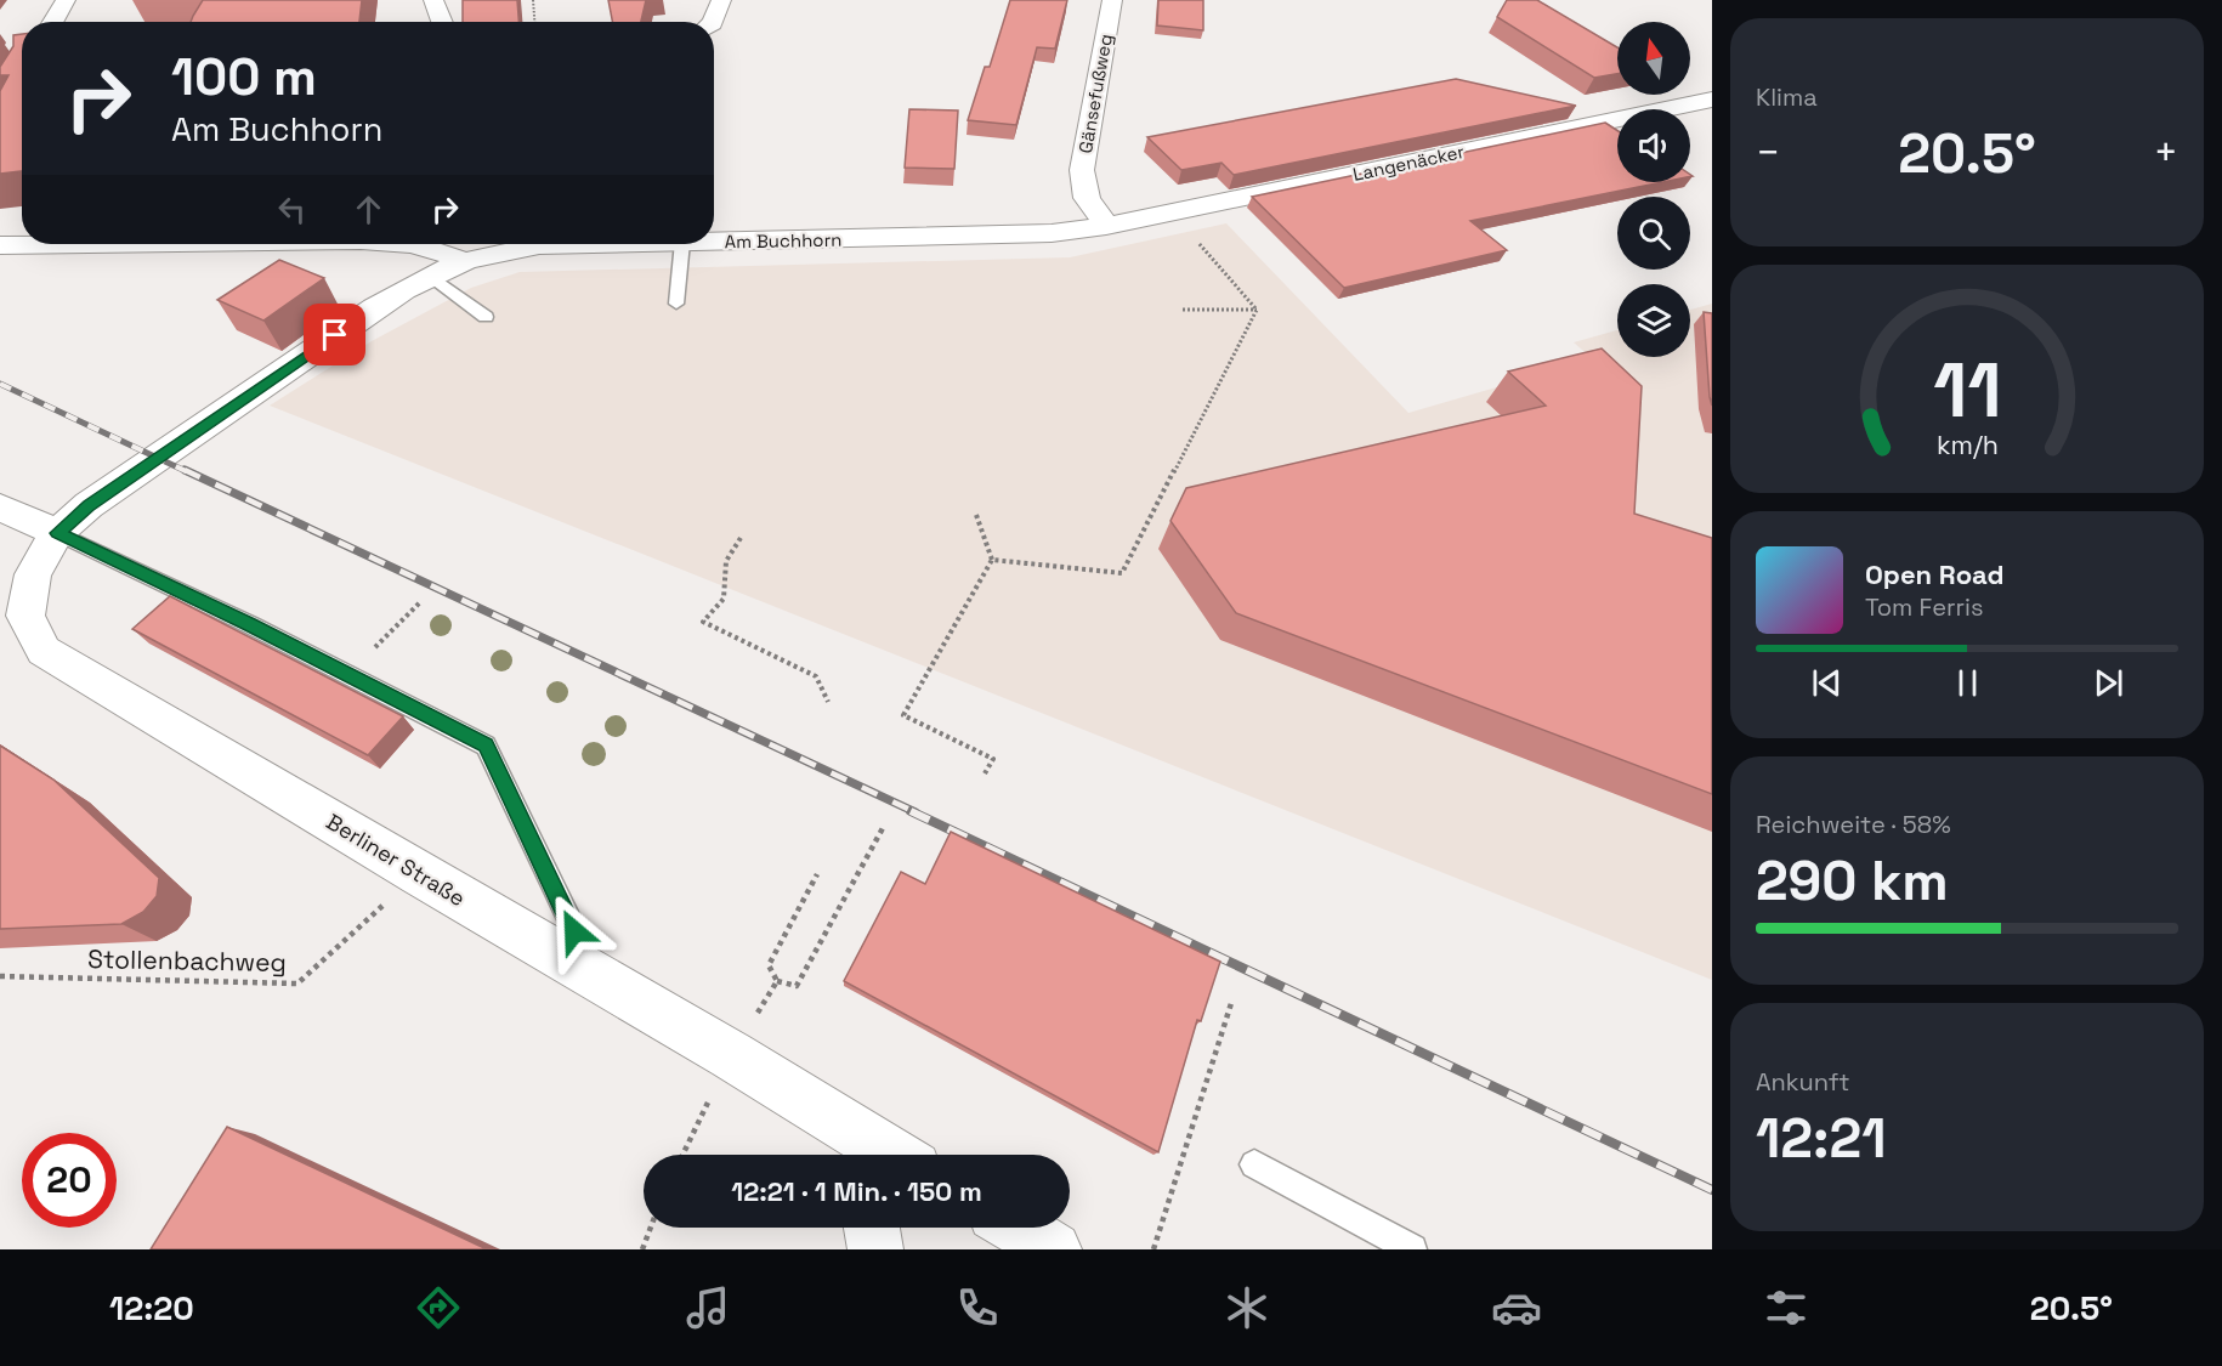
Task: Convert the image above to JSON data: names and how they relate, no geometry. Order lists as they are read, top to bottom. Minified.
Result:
{"streets":{"street":["Gänsefußweg","Langenäcker","Am Buchhorn","Berliner Straße"],"path":["Stollenbachweg"]},"crossings":[["Gänsefußweg","Langenäcker"],["Gänsefußweg","Am Buchhorn"],["Langenäcker","Am Buchhorn"],["Am Buchhorn","Berliner Straße"],["Berliner Straße","Stollenbachweg"]],"north":"top","page":{"tile":["Klima",["Reichweite · 58%","290 km"],["Ankunft","12:21"]],"turn":["100 m","Am Buchhorn"],"heat":["−","20.5°","+"],"song":["Open Road","Tom Ferris"],"limit":"20","trip":"12:21 · 1 Min. · 150 m","tabs":["12:20","20.5°"],"gauge":["11","km/h"]}}
